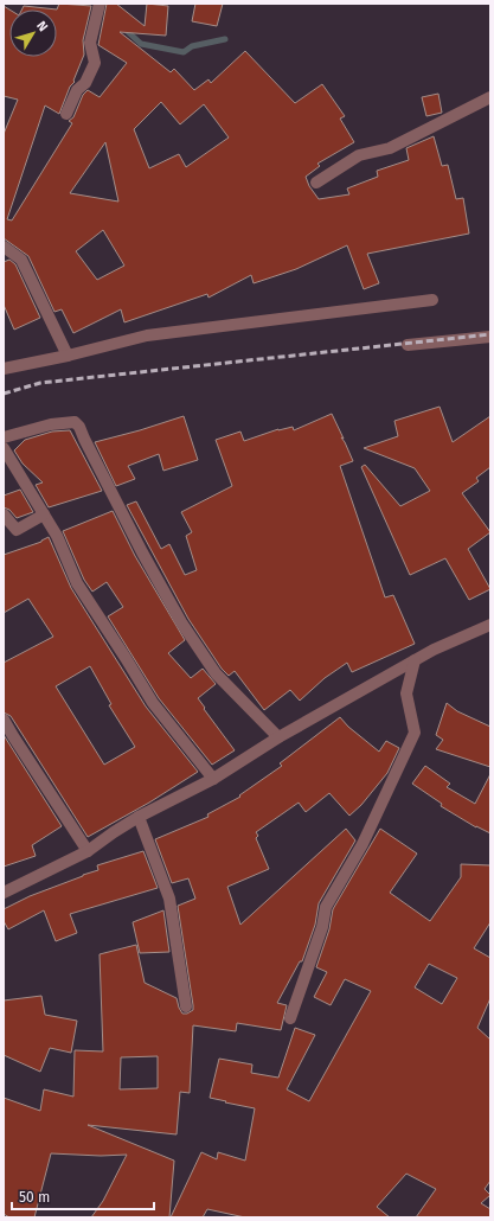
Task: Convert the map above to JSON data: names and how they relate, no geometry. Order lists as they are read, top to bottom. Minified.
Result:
{"scale_bar":"50 m","north":"top right"}
